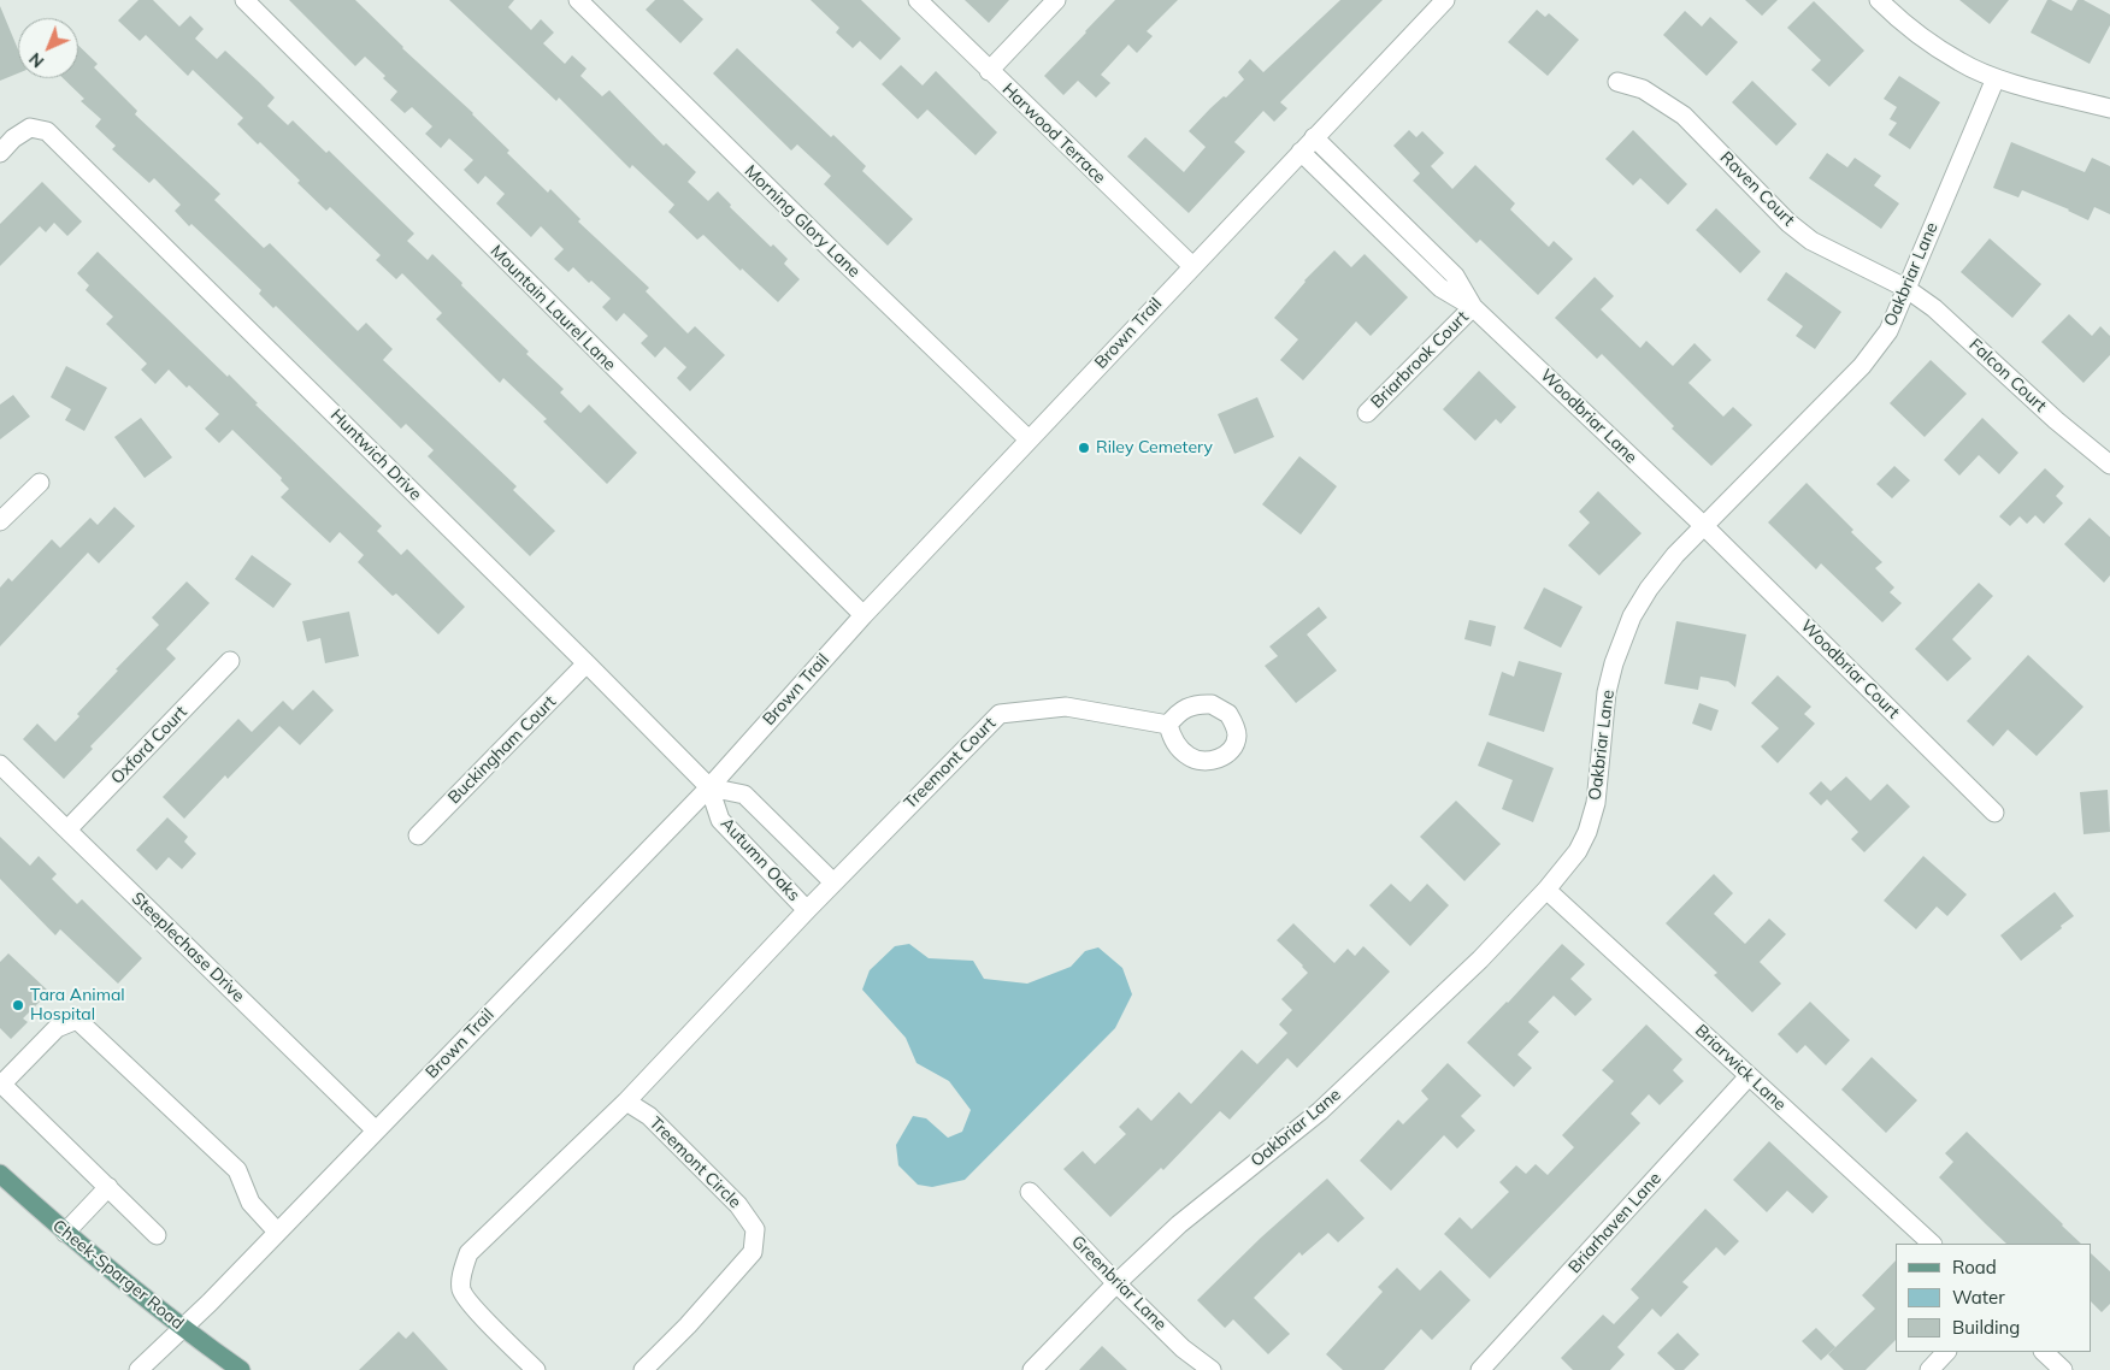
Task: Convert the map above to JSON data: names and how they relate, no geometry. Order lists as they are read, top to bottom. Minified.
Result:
{"streets":{"main road":["Cheek-Sparger Road"],"street":["Harwood Terrace","Raven Court","Morning Glory Lane","Oakbriar Lane","Mountain Laurel Lane","Brown Trail","Briarbrook Court","Falcon Court","Woodbriar Lane","Huntwich Drive","Woodbriar Court","Oxford Court","Buckingham Court","Treemont Court","Autumn Oaks","Steeplechase Drive","Briarwick Lane","Treemont Circle","Briarhaven Lane","Greenbriar Lane"]},"crossings":[["Harwood Terrace","Brown Trail"],["Raven Court","Oakbriar Lane"],["Raven Court","Falcon Court"],["Morning Glory Lane","Brown Trail"],["Oakbriar Lane","Falcon Court"],["Oakbriar Lane","Woodbriar Lane"],["Oakbriar Lane","Woodbriar Court"],["Oakbriar Lane","Briarwick Lane"],["Oakbriar Lane","Greenbriar Lane"],["Mountain Laurel Lane","Brown Trail"],["Brown Trail","Woodbriar Lane"],["Brown Trail","Huntwich Drive"],["Brown Trail","Autumn Oaks"],["Brown Trail","Steeplechase Drive"],["Brown Trail","Cheek-Sparger Road"],["Briarbrook Court","Woodbriar Lane"],["Woodbriar Lane","Woodbriar Court"],["Huntwich Drive","Buckingham Court"],["Huntwich Drive","Autumn Oaks"],["Oxford Court","Steeplechase Drive"],["Treemont Court","Autumn Oaks"],["Briarwick Lane","Briarhaven Lane"]],"places":["Riley Cemetery","Tara Animal Hospital"],"legend":["Road","Water","Building"],"north":"bottom left"}
